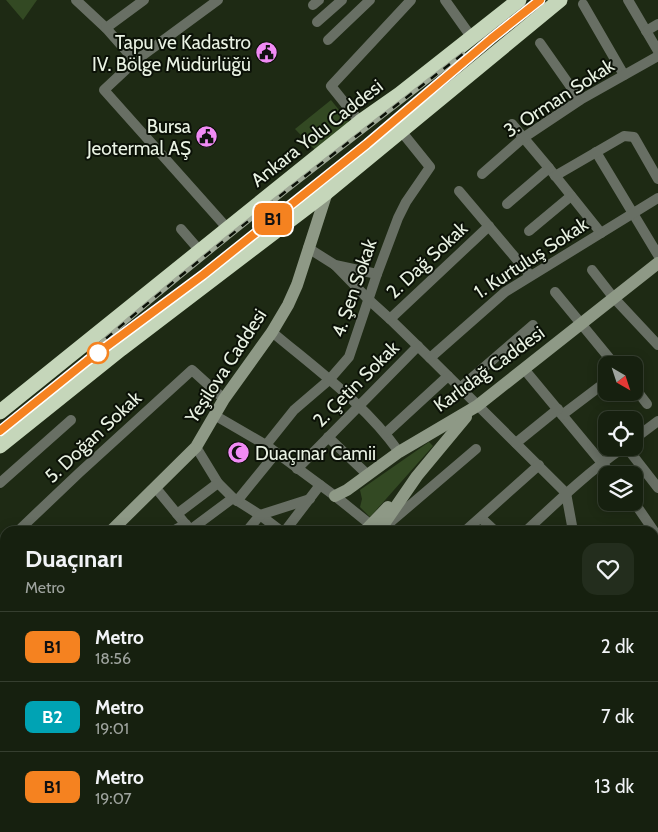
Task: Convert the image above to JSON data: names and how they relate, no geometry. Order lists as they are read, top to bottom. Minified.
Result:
{"streets":{"highway":["Ankara Yolu Caddesi"],"main road":["Yeşilova Caddesi","Karlıdağ Caddesi"],"street":["3. Orman Sokak","1. Kurtuluş Sokak","2. Dağ Sokak","4. Şen Sokak","2. Çetin Sokak","5. Doğan Sokak"]},"crossings":[["Yeşilova Caddesi","5. Doğan Sokak"]],"places":{"public building":["Tapu ve Kadastro IV. Bölge Müdürlüğü","Bursa Jeotermal AŞ"],"mosque":["Duaçınar Camii"]},"lines":["metro line B1"],"north":"bottom right","page":{"on_map":"B1","heading":["Duaçınarı","Metro"],"list":[{"mark":"B1","name":"Metro","note":"18:56","value":"2 dk"},{"mark":"B2","name":"Metro","note":"19:01","value":"7 dk"},{"mark":"B1","name":"Metro","note":"19:07","value":"13 dk"}]}}
